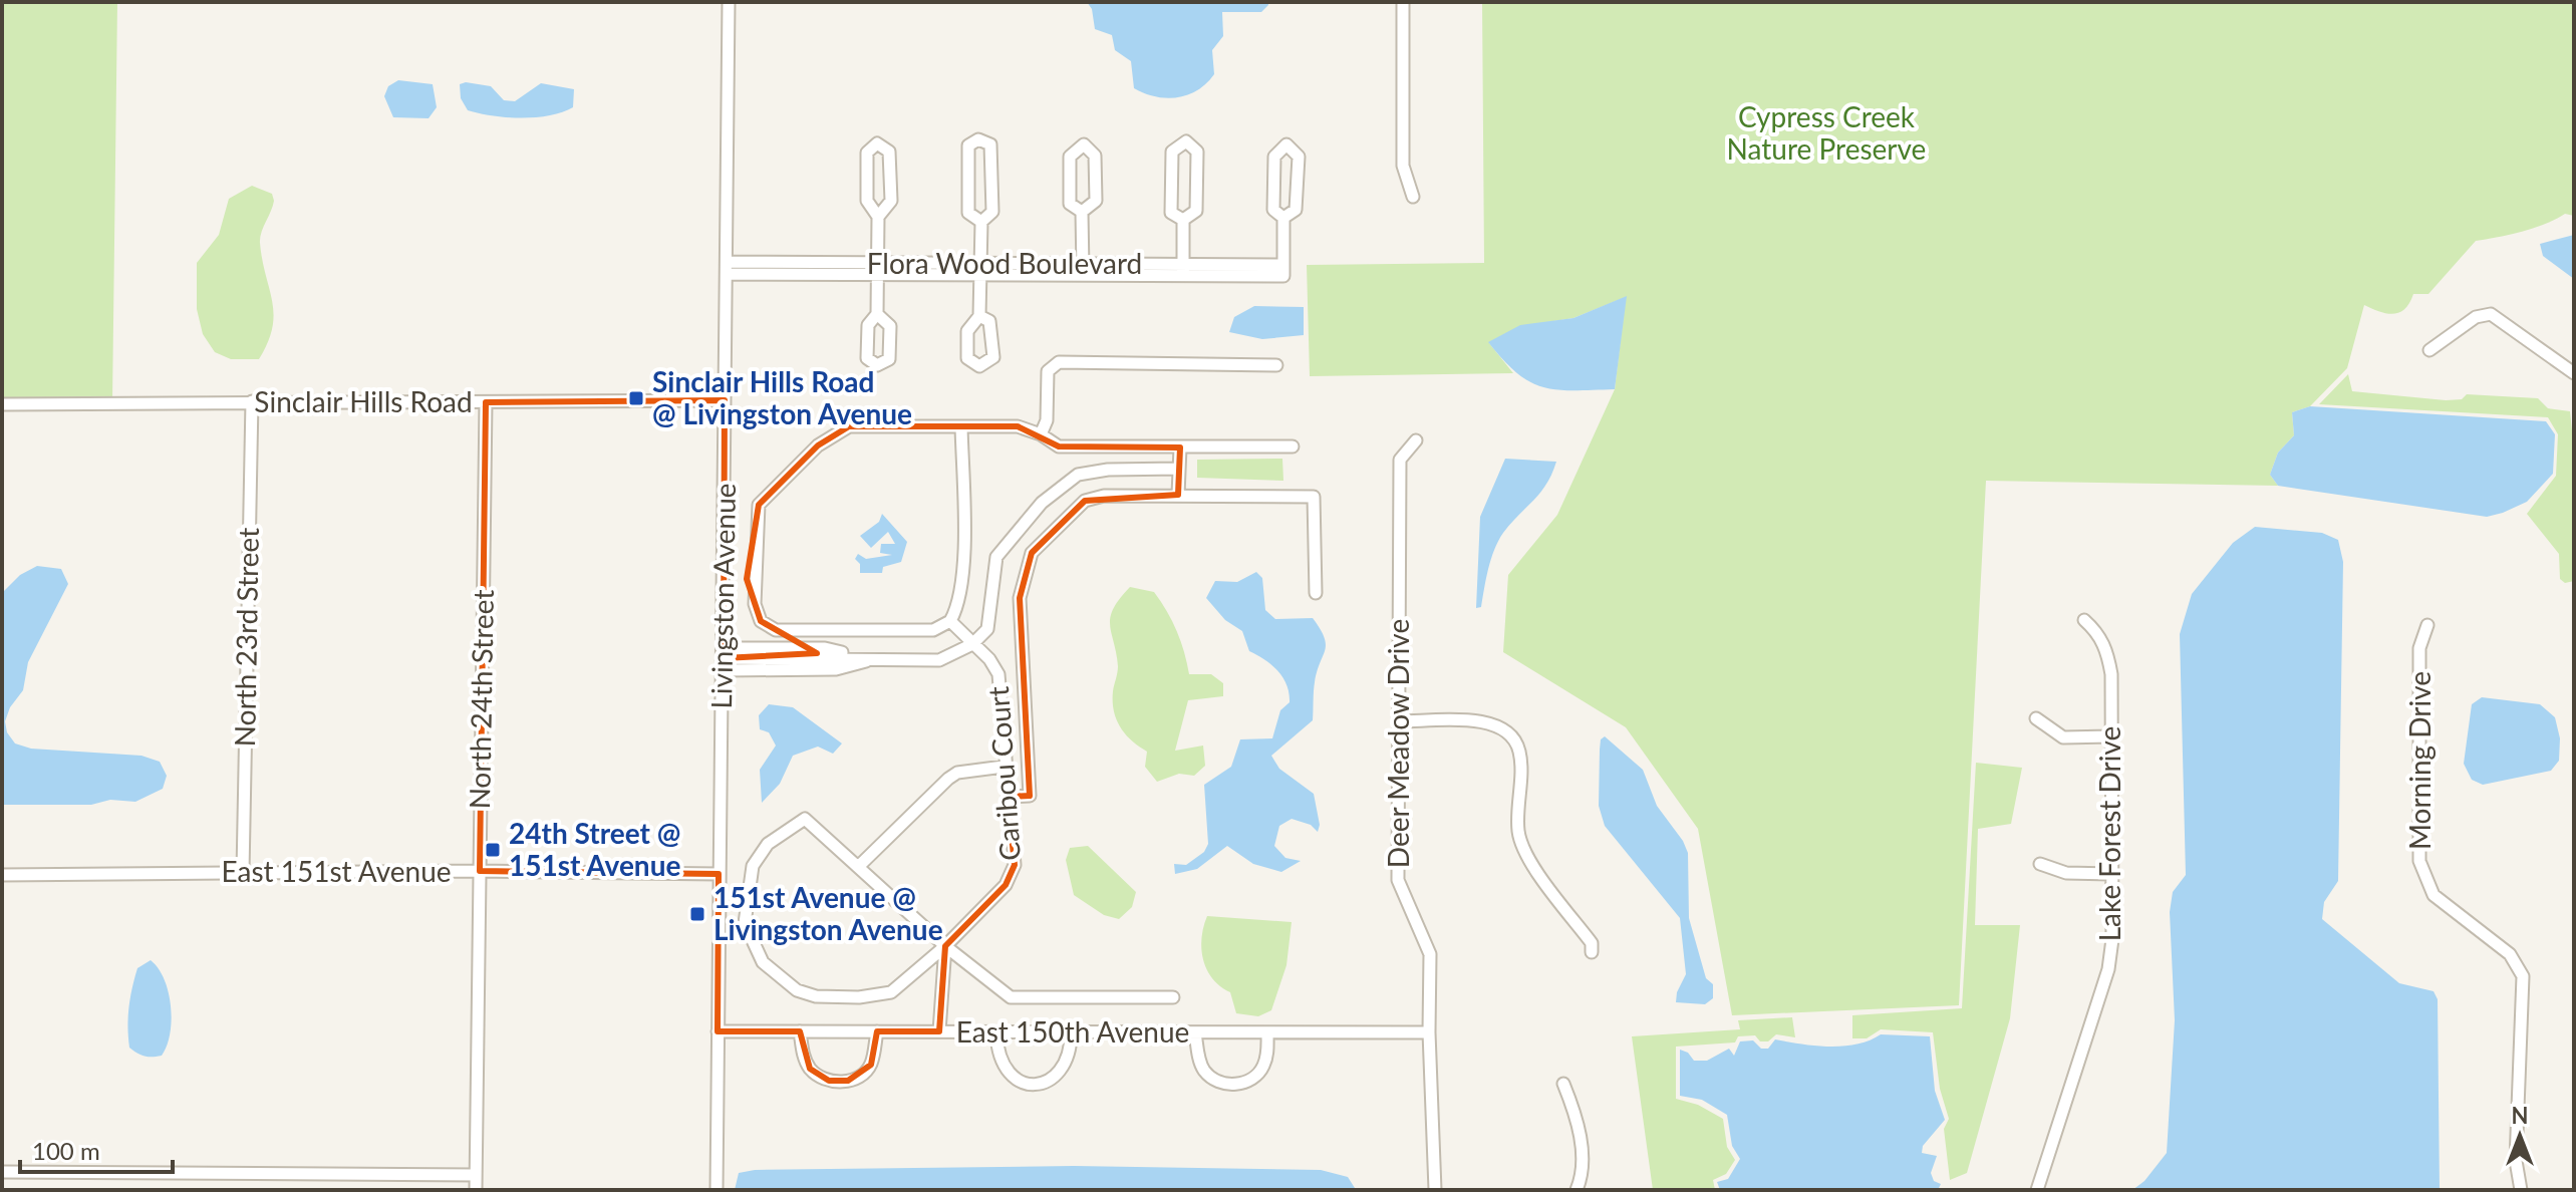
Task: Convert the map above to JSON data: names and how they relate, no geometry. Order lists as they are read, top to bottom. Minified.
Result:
{"streets":{"street":["Flora Wood Boulevard","Sinclair Hills Road","Livingston Avenue","North 23rd Street","North 24th Street","Deer Meadow Drive","Morning Drive","Caribou Court","Lake Forest Drive","East 151st Avenue","East 150th Avenue"]},"crossings":[["Flora Wood Boulevard","Livingston Avenue"],["Sinclair Hills Road","Livingston Avenue"],["Sinclair Hills Road","North 23rd Street"],["Sinclair Hills Road","North 24th Street"],["Livingston Avenue","East 151st Avenue"],["Livingston Avenue","East 150th Avenue"],["North 23rd Street","East 151st Avenue"],["North 24th Street","East 151st Avenue"],["Deer Meadow Drive","East 150th Avenue"]],"parks":["Cypress Creek Nature Preserve"],"places":{"transit":["Sinclair Hills Road @ Livingston Avenue","24th Street @ 151st Avenue","151st Avenue @ Livingston Avenue"]},"scale_bar":"100 m","north":"top"}
